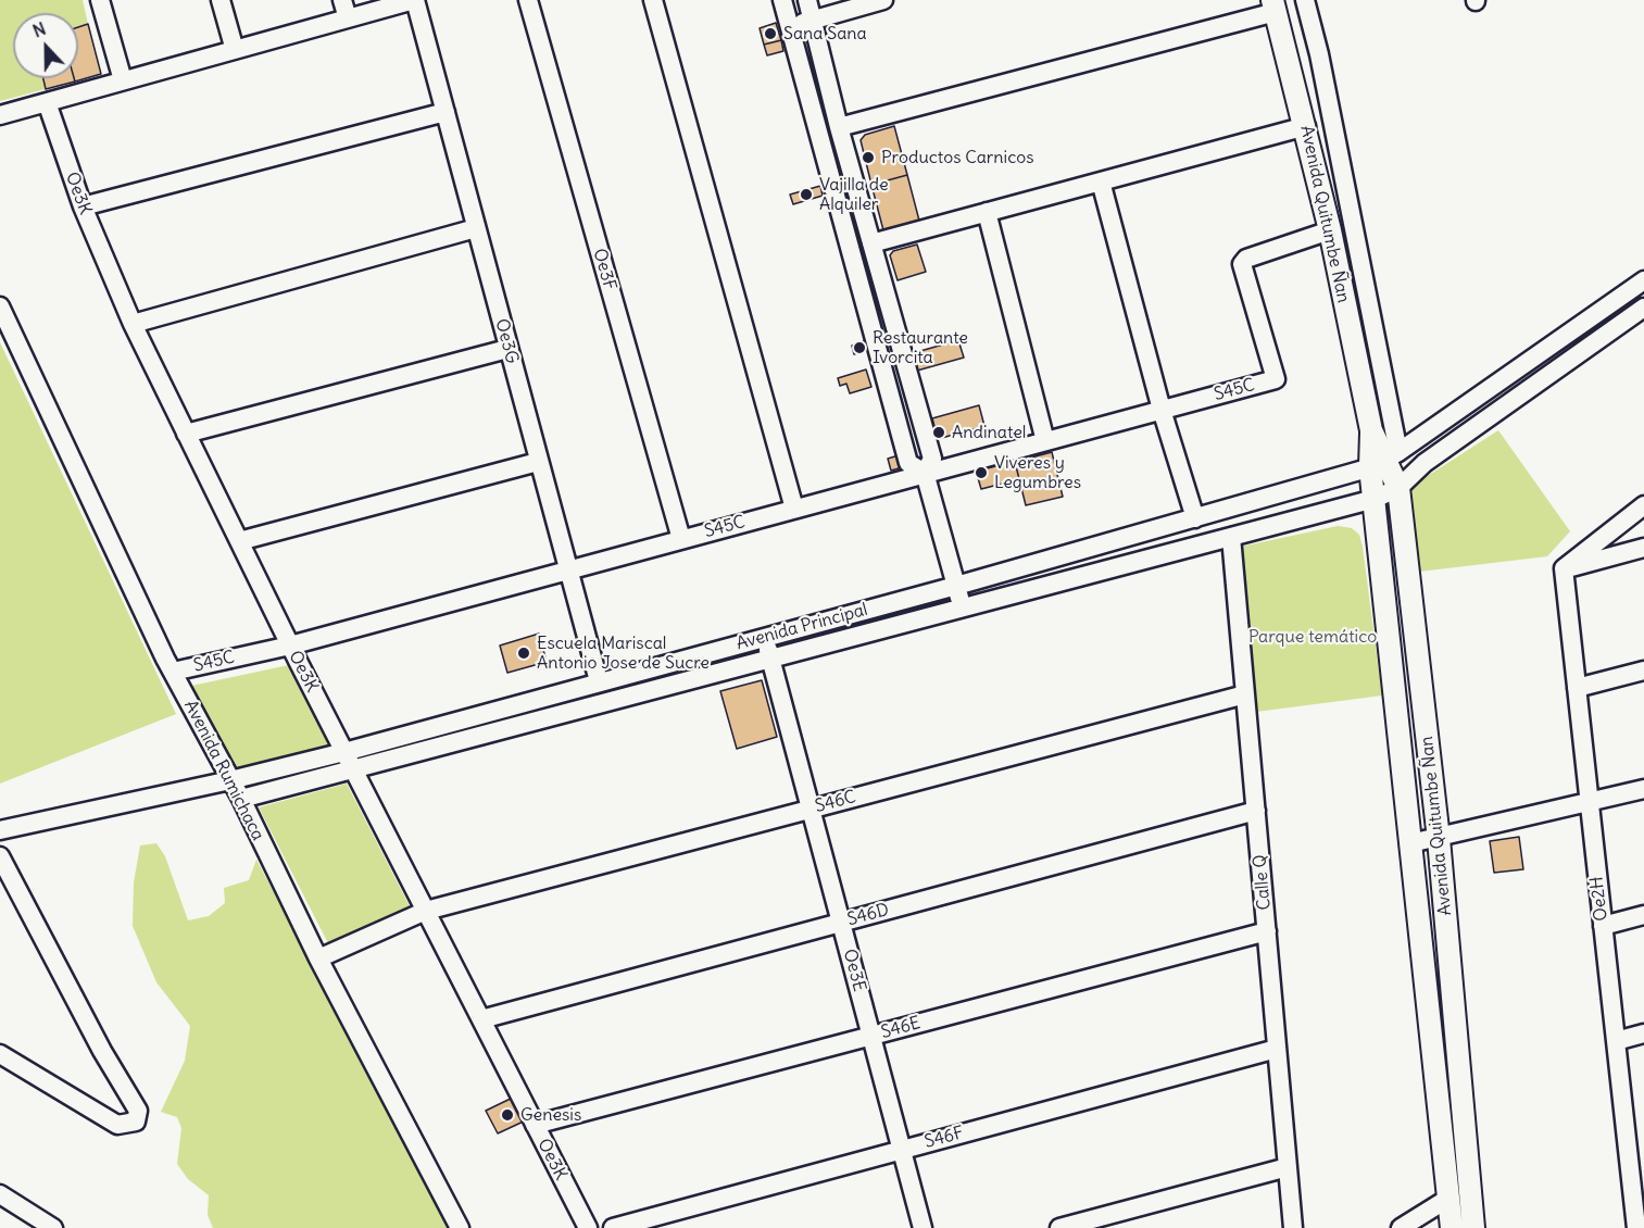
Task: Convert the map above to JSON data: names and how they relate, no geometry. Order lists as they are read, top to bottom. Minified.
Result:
{"streets":{"street":["Oe3K","Avenida Quitumbe Ñan","Oe3F","Oe3G","S45C","Avenida Principal","Avenida Rumichaca","S46C","Calle Q","Oe2H","S46D","Oe3E","S46E","S46F"]},"crossings":[["Oe3K","S45C"],["Oe3K","Avenida Principal"],["Oe3K","S46C"],["Oe3K","S46D"],["Oe3K","S46E"],["Avenida Quitumbe Ñan","S45C"],["Avenida Quitumbe Ñan","Avenida Principal"],["Oe3F","S45C"],["Oe3G","S45C"],["Oe3G","Avenida Principal"],["S45C","Avenida Rumichaca"],["Avenida Principal","Avenida Rumichaca"],["Avenida Principal","Calle Q"],["Avenida Principal","Oe3E"],["Avenida Rumichaca","S46C"],["S46C","Calle Q"],["S46C","Oe3E"],["Calle Q","S46D"],["Calle Q","S46E"],["Calle Q","S46F"],["S46D","Oe3E"],["Oe3E","S46E"],["Oe3E","S46F"]],"parks":["Parque temático"],"places":["Sana Sana","Productos Carnicos","Vajilla de Alquiler","Restaurante Ivorcita","Andinatel","Viveres y Legumbres","Escuela Mariscal Antonio Jose de Sucre","Genesis"],"north":"top"}
